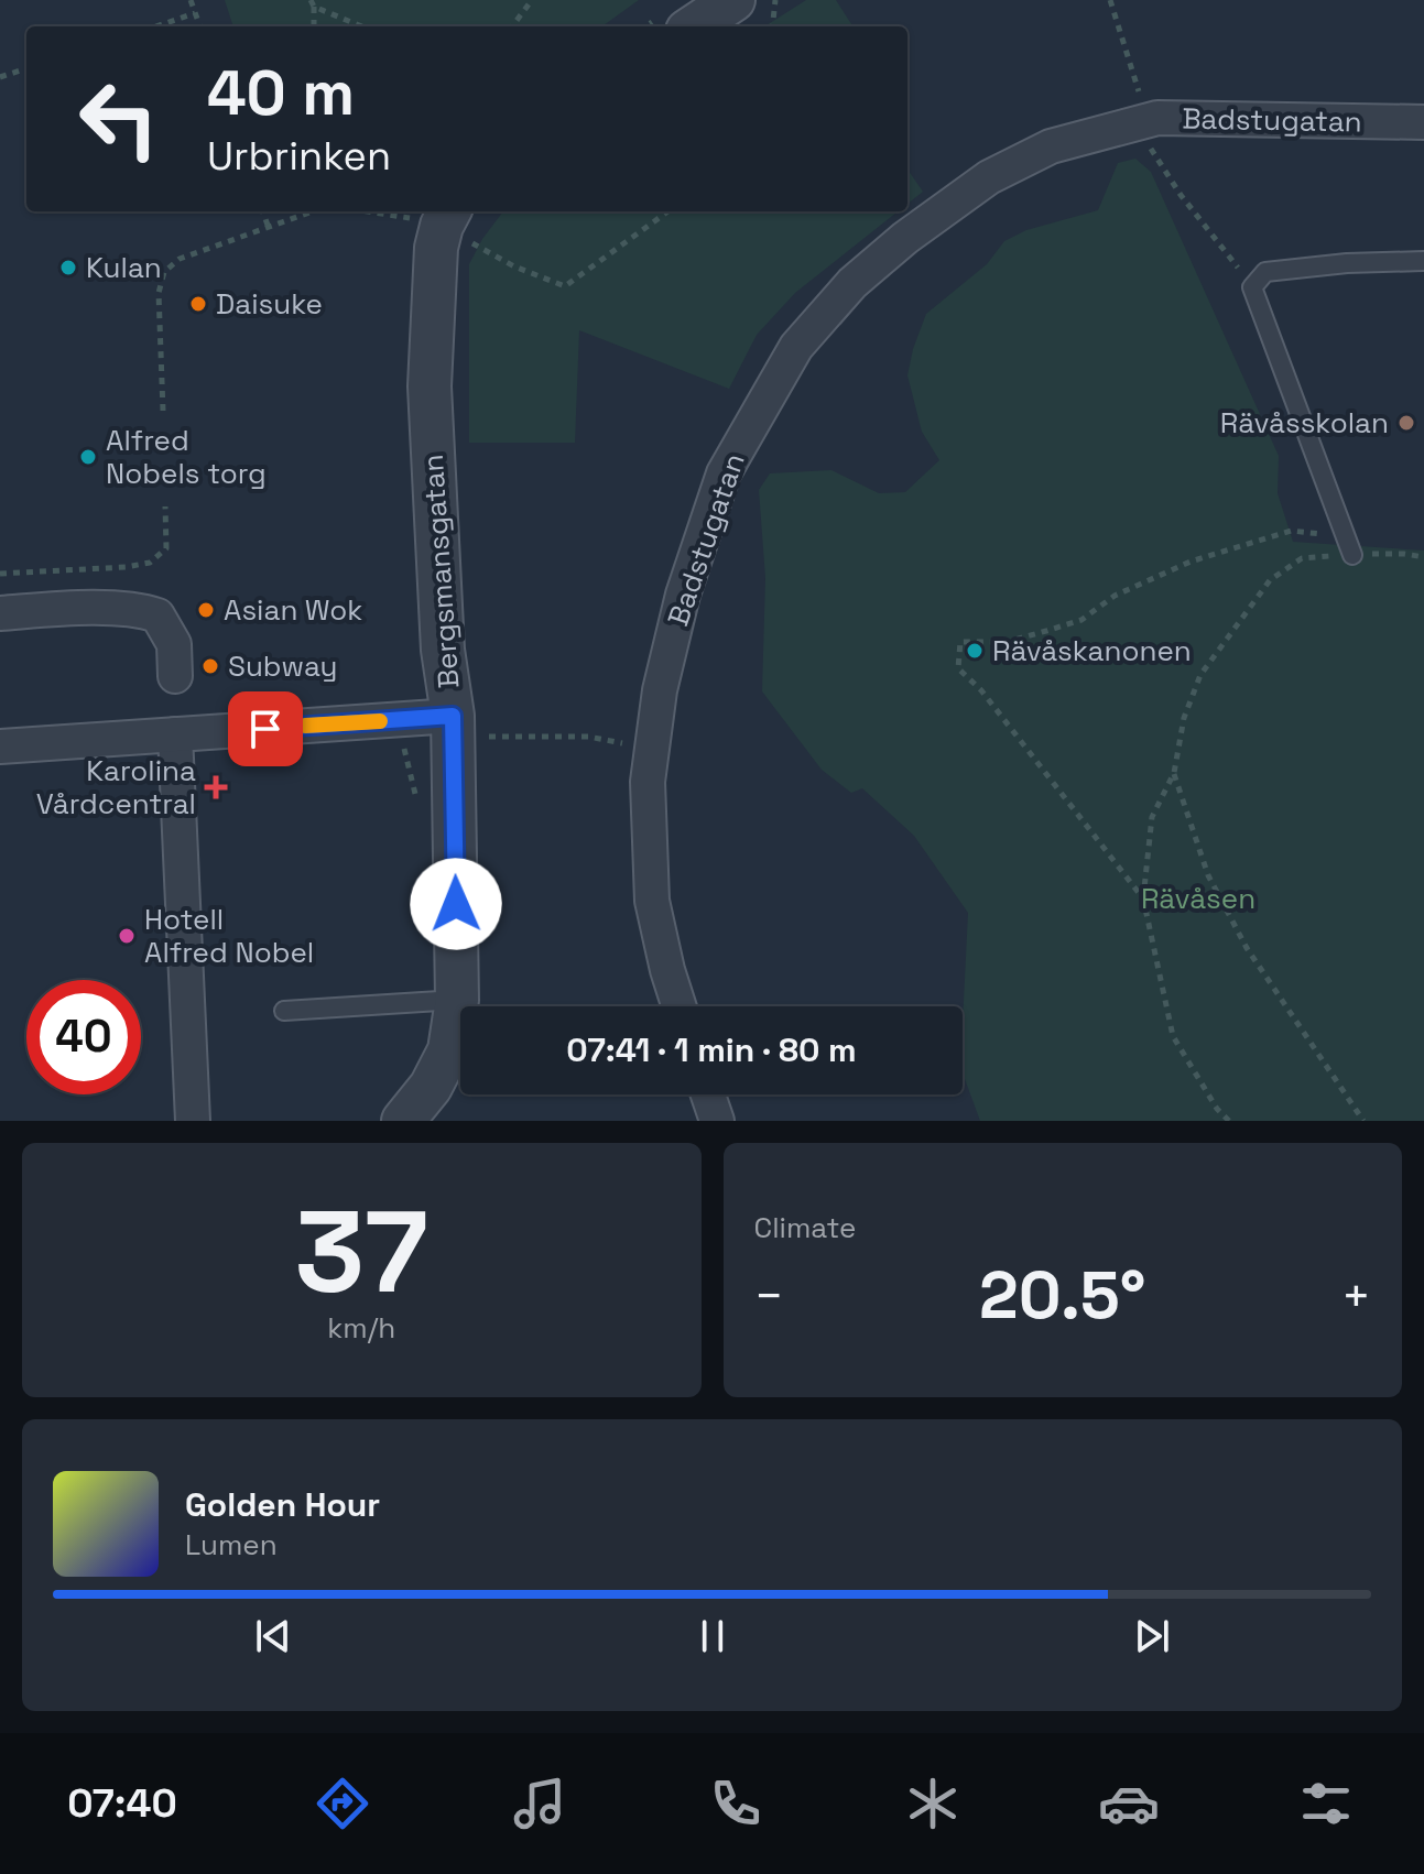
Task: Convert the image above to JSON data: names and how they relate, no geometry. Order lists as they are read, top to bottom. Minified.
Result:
{"streets":{"street":["Badstugatan","Bergsmansgatan"]},"parks":["Rävåsen"],"places":{"other":["Kulan","Daisuke","Rävåsskolan","Alfred Nobels torg","Asian Wok","Rävåskanonen","Subway","Hotell Alfred Nobel"],"health":["Karolina Vårdcentral"]},"page":{"turn":["40 m","Urbrinken"],"limit":"40","trip":"07:41 · 1 min · 80 m","tile":[["37","km/h"],"Climate"],"heat":["−","20.5°","+"],"song":["Golden Hour","Lumen"],"tabs":"07:40"}}
